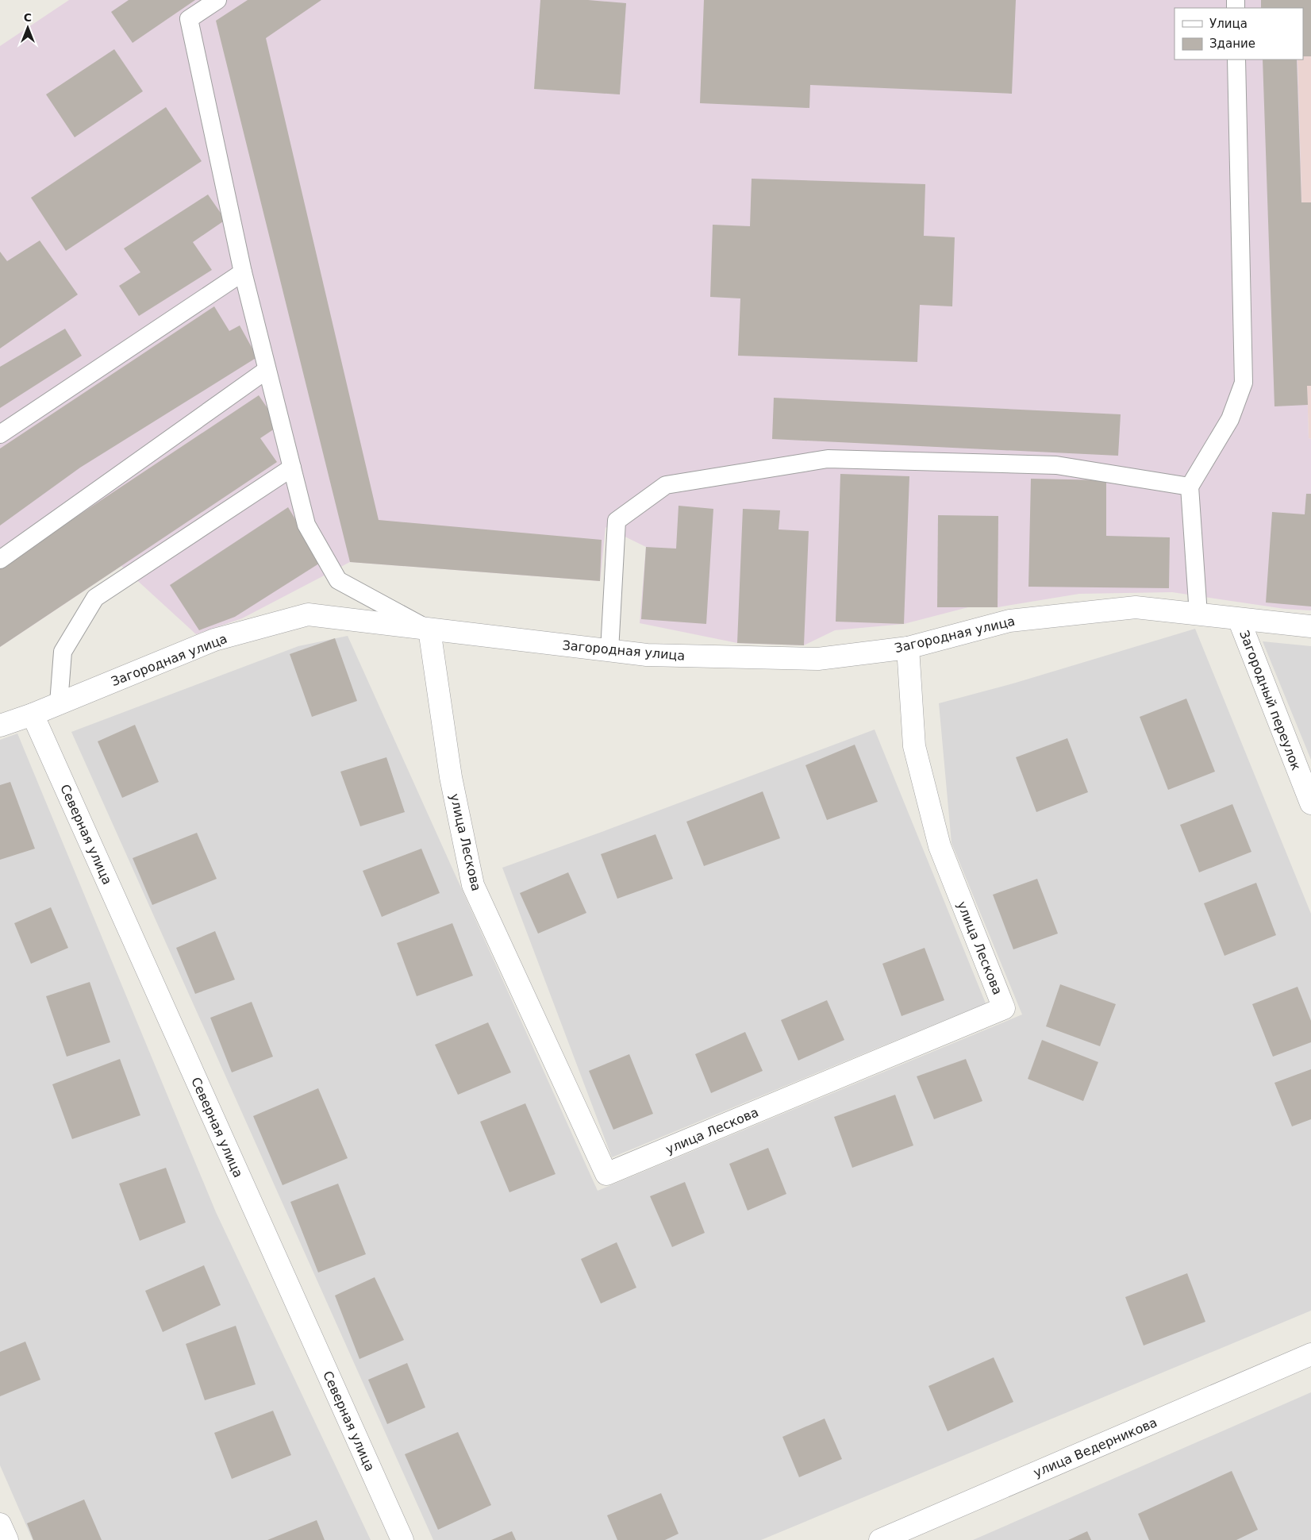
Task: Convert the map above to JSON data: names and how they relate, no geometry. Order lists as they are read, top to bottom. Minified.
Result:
{"streets":{"street":["Загородная улица","Загородный переулок","Северная улица","улица Лескова","улица Ведерникова"]},"crossings":[["Загородная улица","Загородный переулок"],["Загородная улица","Северная улица"],["Загородная улица","улица Лескова"]],"legend":["Улица","Здание"],"north":"top"}
